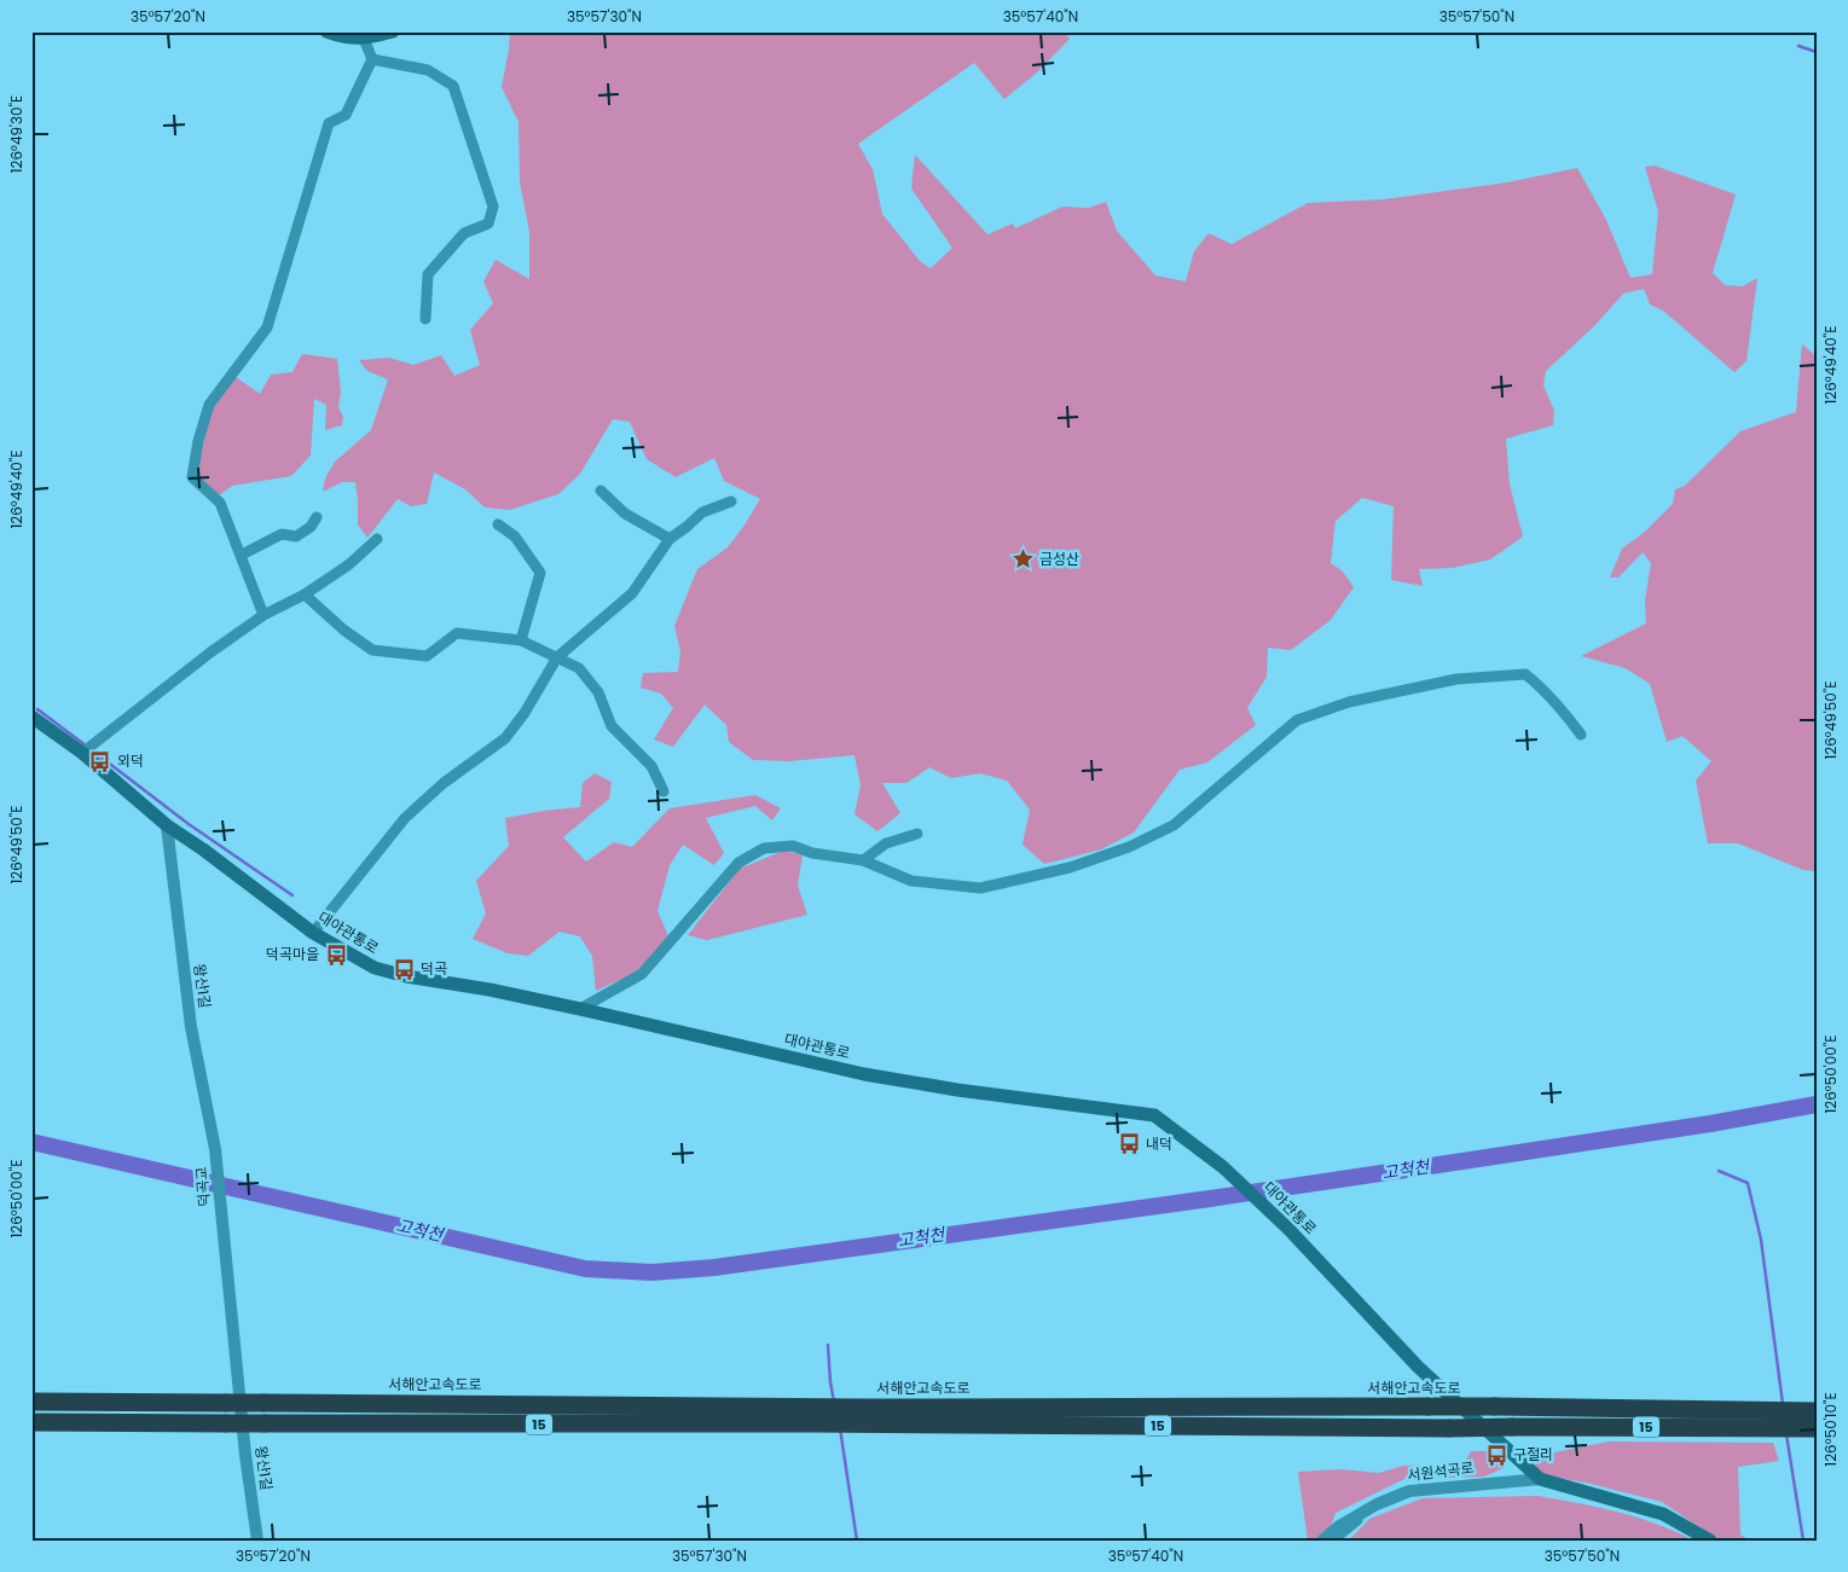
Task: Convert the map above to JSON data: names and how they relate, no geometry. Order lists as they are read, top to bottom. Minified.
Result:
{"streets":{"highway":["서해안고속도로","15"],"main road":["대야관통로","서원석곡로"],"street":["왕산1길","덕곡교"]},"crossings":[["대야관통로","왕산1길"],["대야관통로","서원석곡로"],["왕산1길","덕곡교"]],"water":["고척천"],"places":{"place":["금성산"],"bus stop":["외덕","덕곡마을","덕곡","내덕","구절리"]},"coordinates":["35°57'20\"N","35°57'30\"N","35°57'40\"N","35°57'50\"N","126°49'30\"E","126°49'40\"E","126°49'50\"E","126°50'00\"E","126°50'10\"E"]}
